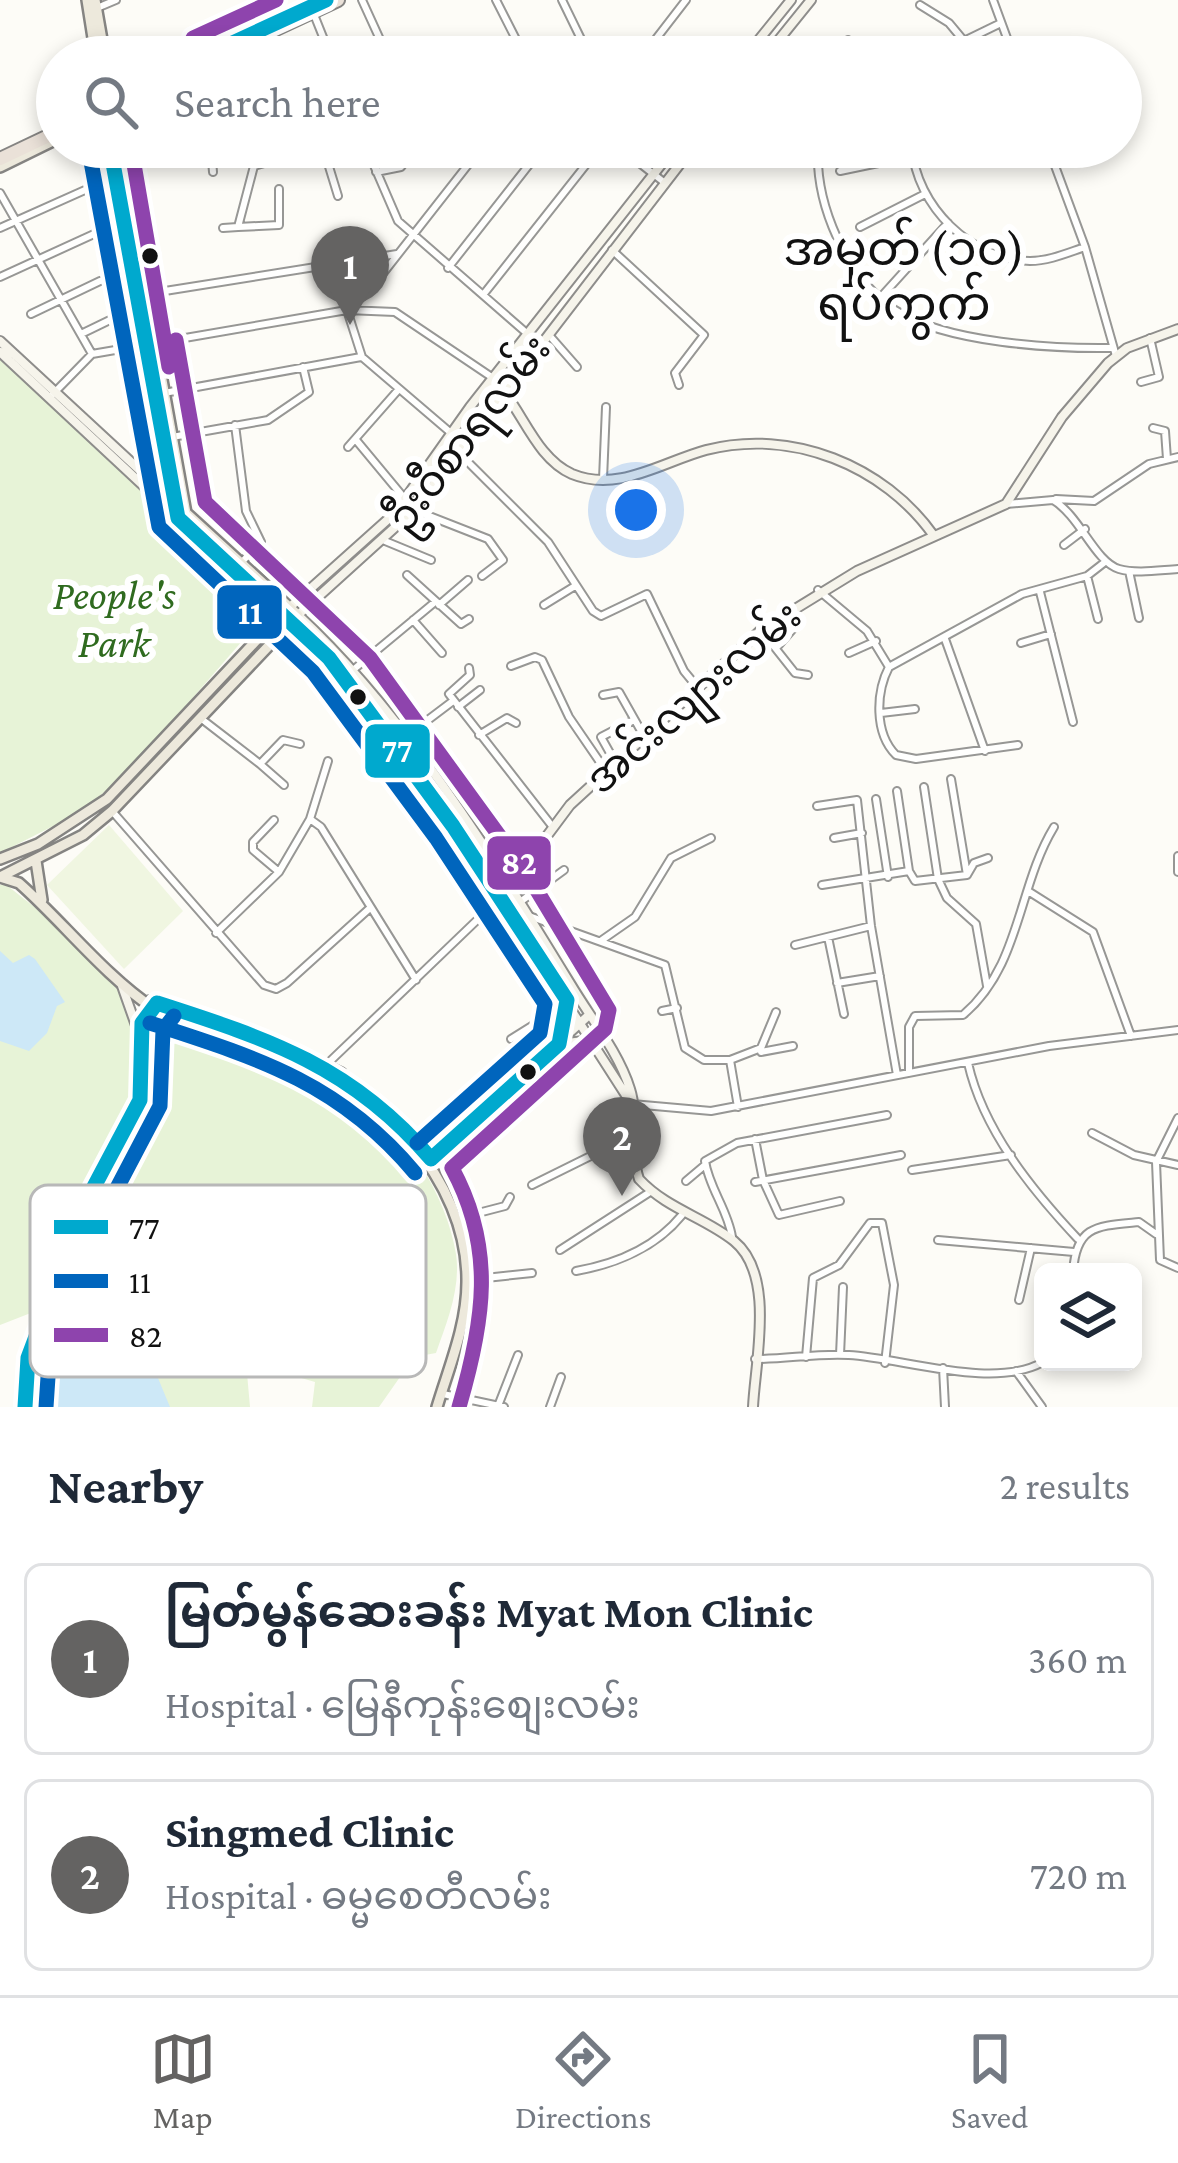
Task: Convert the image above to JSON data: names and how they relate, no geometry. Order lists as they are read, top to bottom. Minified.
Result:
{"streets":{"main road":["ဦးဝီစာရလမ်း","အင်းလျားလမ်း"]},"districts":["အမှတ် (၁၀) ရပ်ကွက်"],"parks":["People's Park"],"lines":["transit line 77","transit line 82","transit line 11"],"legend":["77","11","82"],"page":{"search":"Search here","pins":["1","2"],"heading":["Nearby","2 results"],"list":[{"mark":"1","name":"မြတ်မွန်ဆေးခန်း Myat Mon Clinic","note":"Hospital · မြေနီကုန်းစျေးလမ်း","value":"360 m"},{"mark":"2","name":"Singmed Clinic","note":"Hospital · ဓမ္မစေတီလမ်း","value":"720 m"}],"nav":["Map","Directions","Saved"]}}
